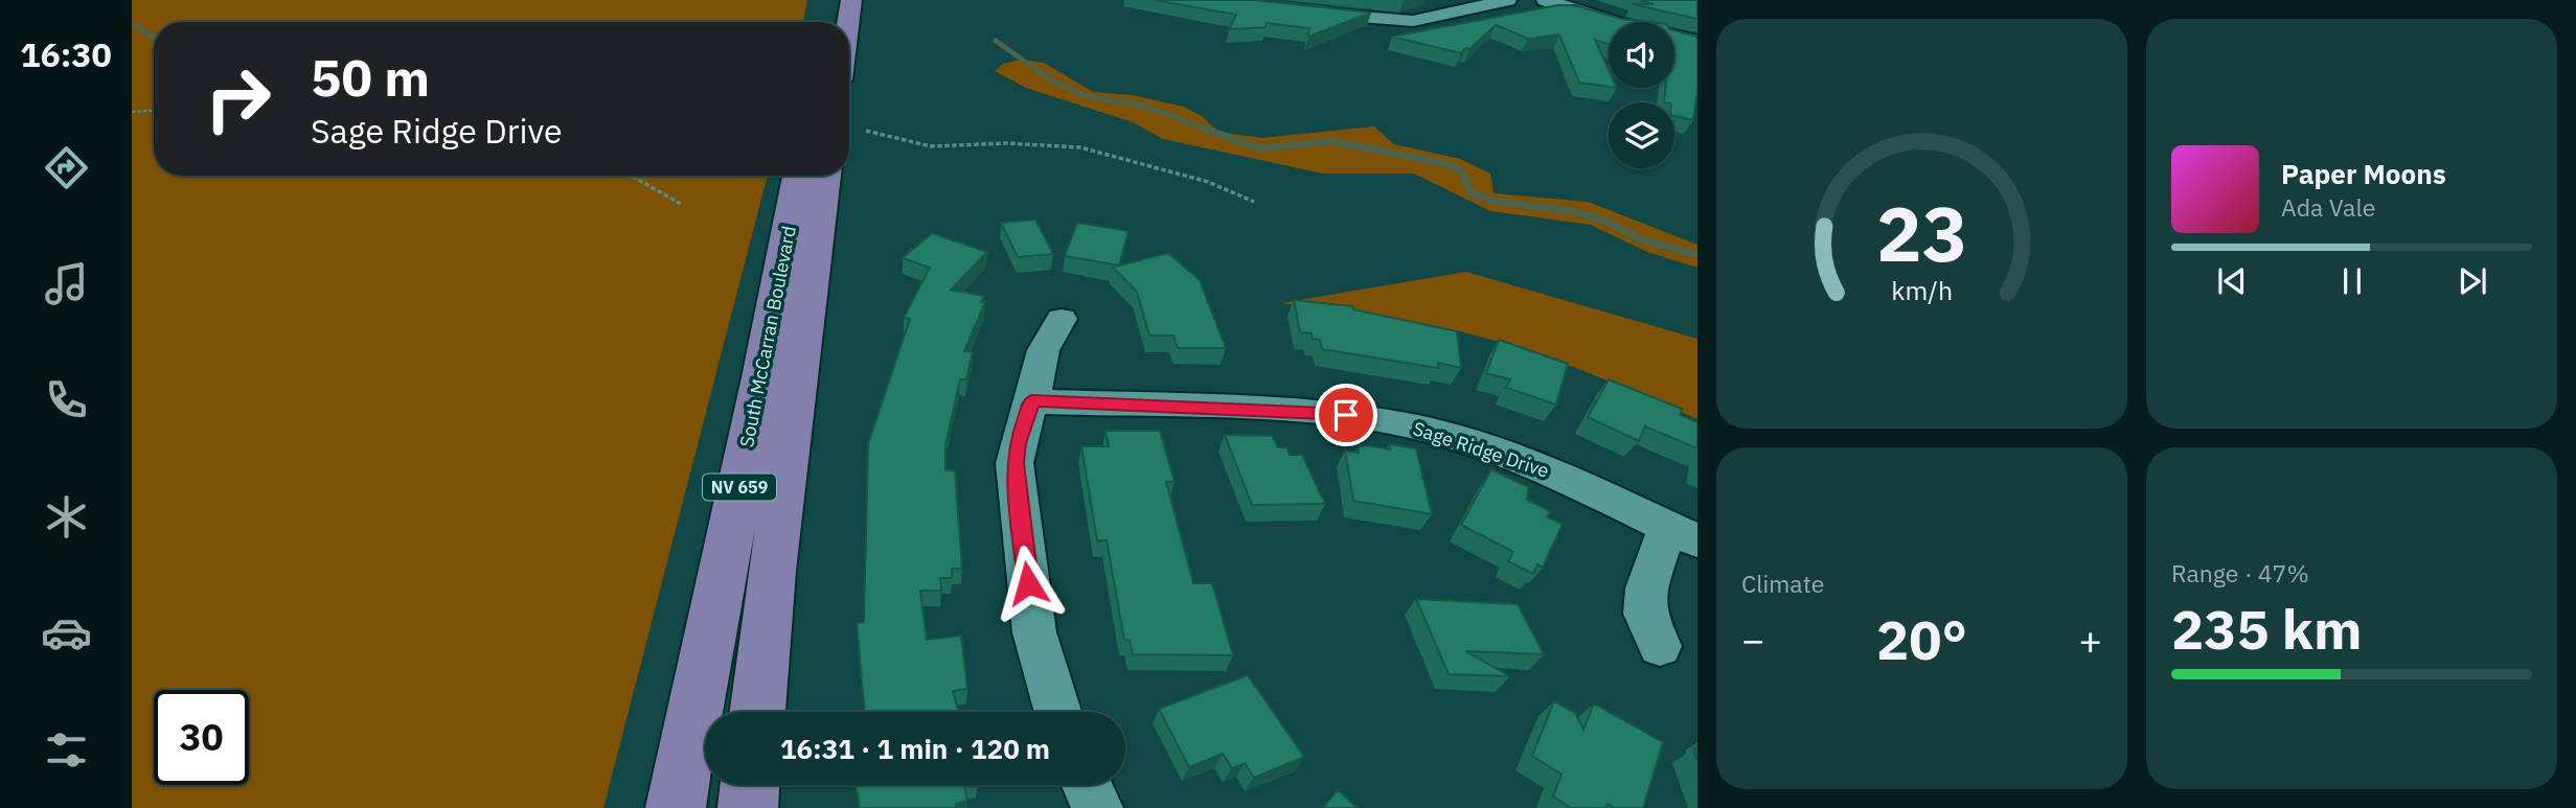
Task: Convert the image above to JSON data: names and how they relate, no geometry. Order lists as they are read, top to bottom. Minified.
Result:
{"streets":{"main road":["South McCarran Boulevard","NV 659"],"street":["Sage Ridge Drive"]},"page":{"tabs":"16:30","turn":["50 m","Sage Ridge Drive"],"song":["Paper Moons","Ada Vale"],"tile":["Climate",["Range · 47%","235 km"]],"heat":["−","20°","+"],"limit":"30","trip":"16:31 · 1 min · 120 m","gauge":["23","km/h"]}}
